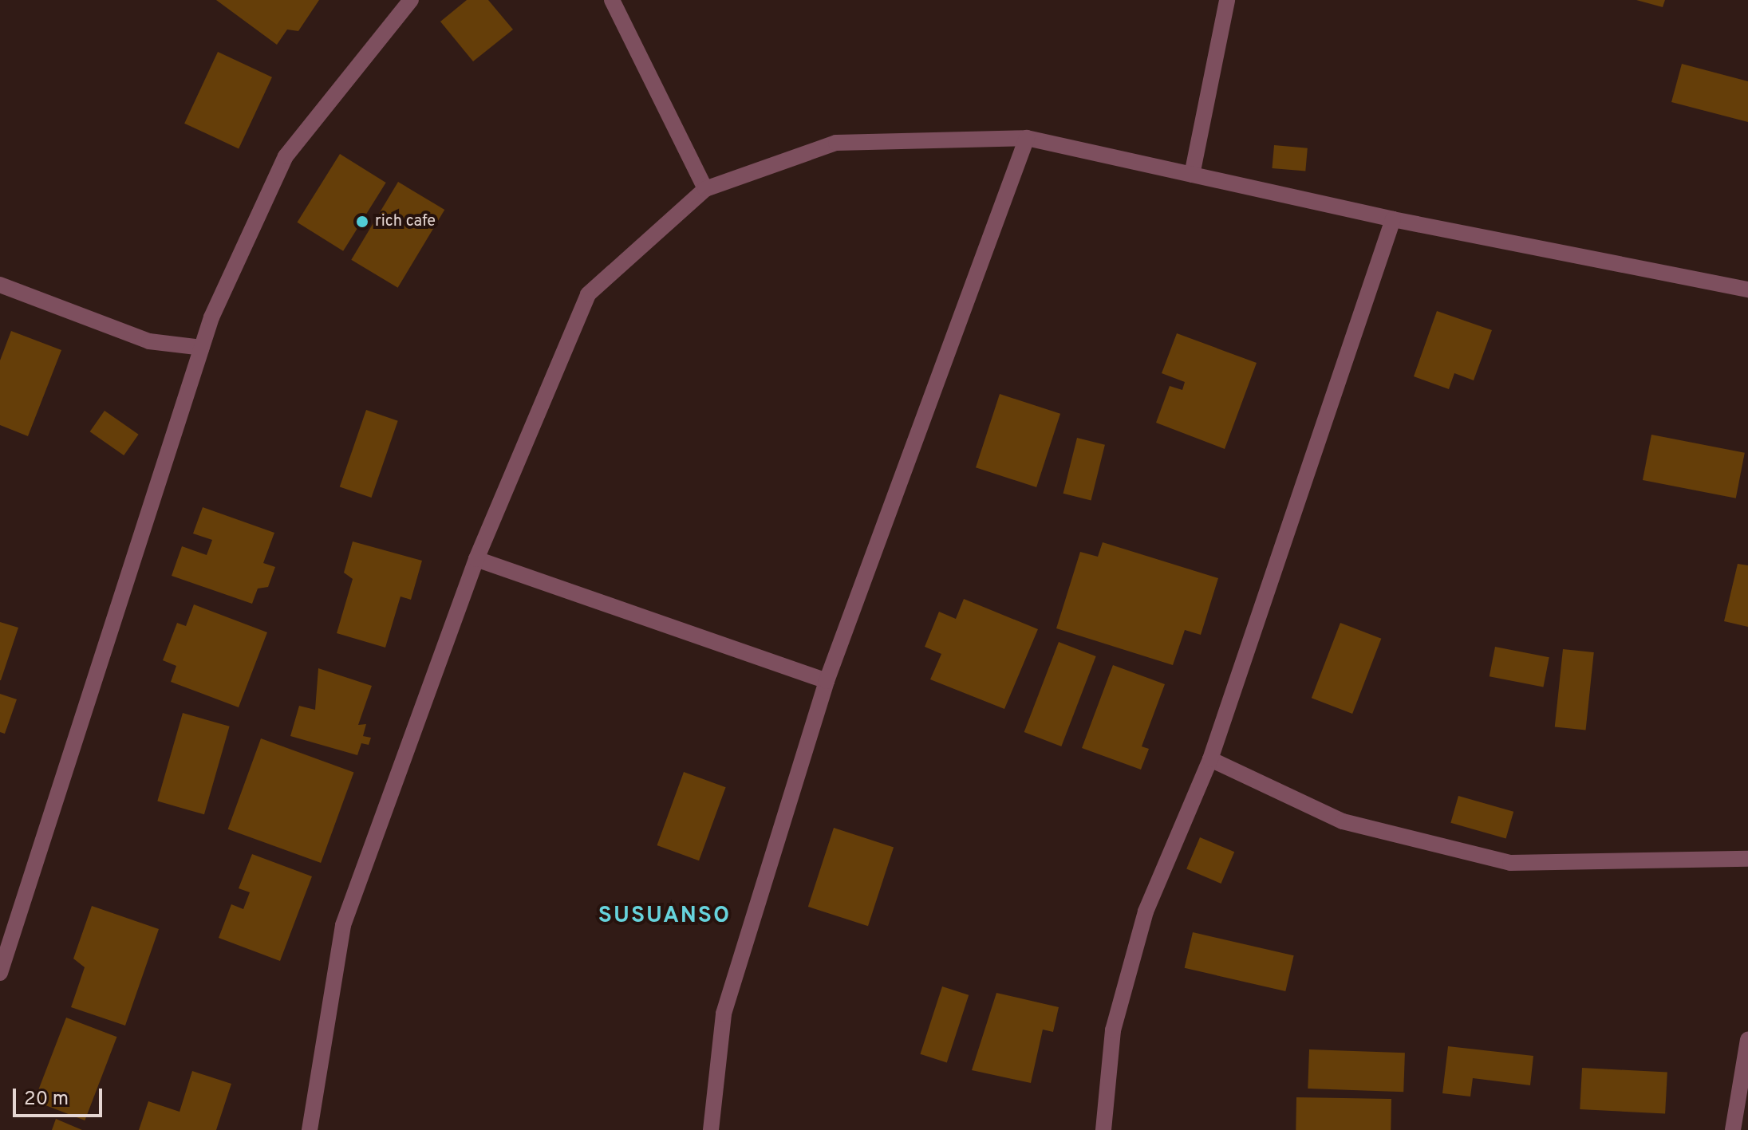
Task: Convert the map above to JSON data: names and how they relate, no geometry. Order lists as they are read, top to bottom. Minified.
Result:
{"districts":["SUSUANSO"],"places":["rich cafe"],"scale_bar":"20 m"}
